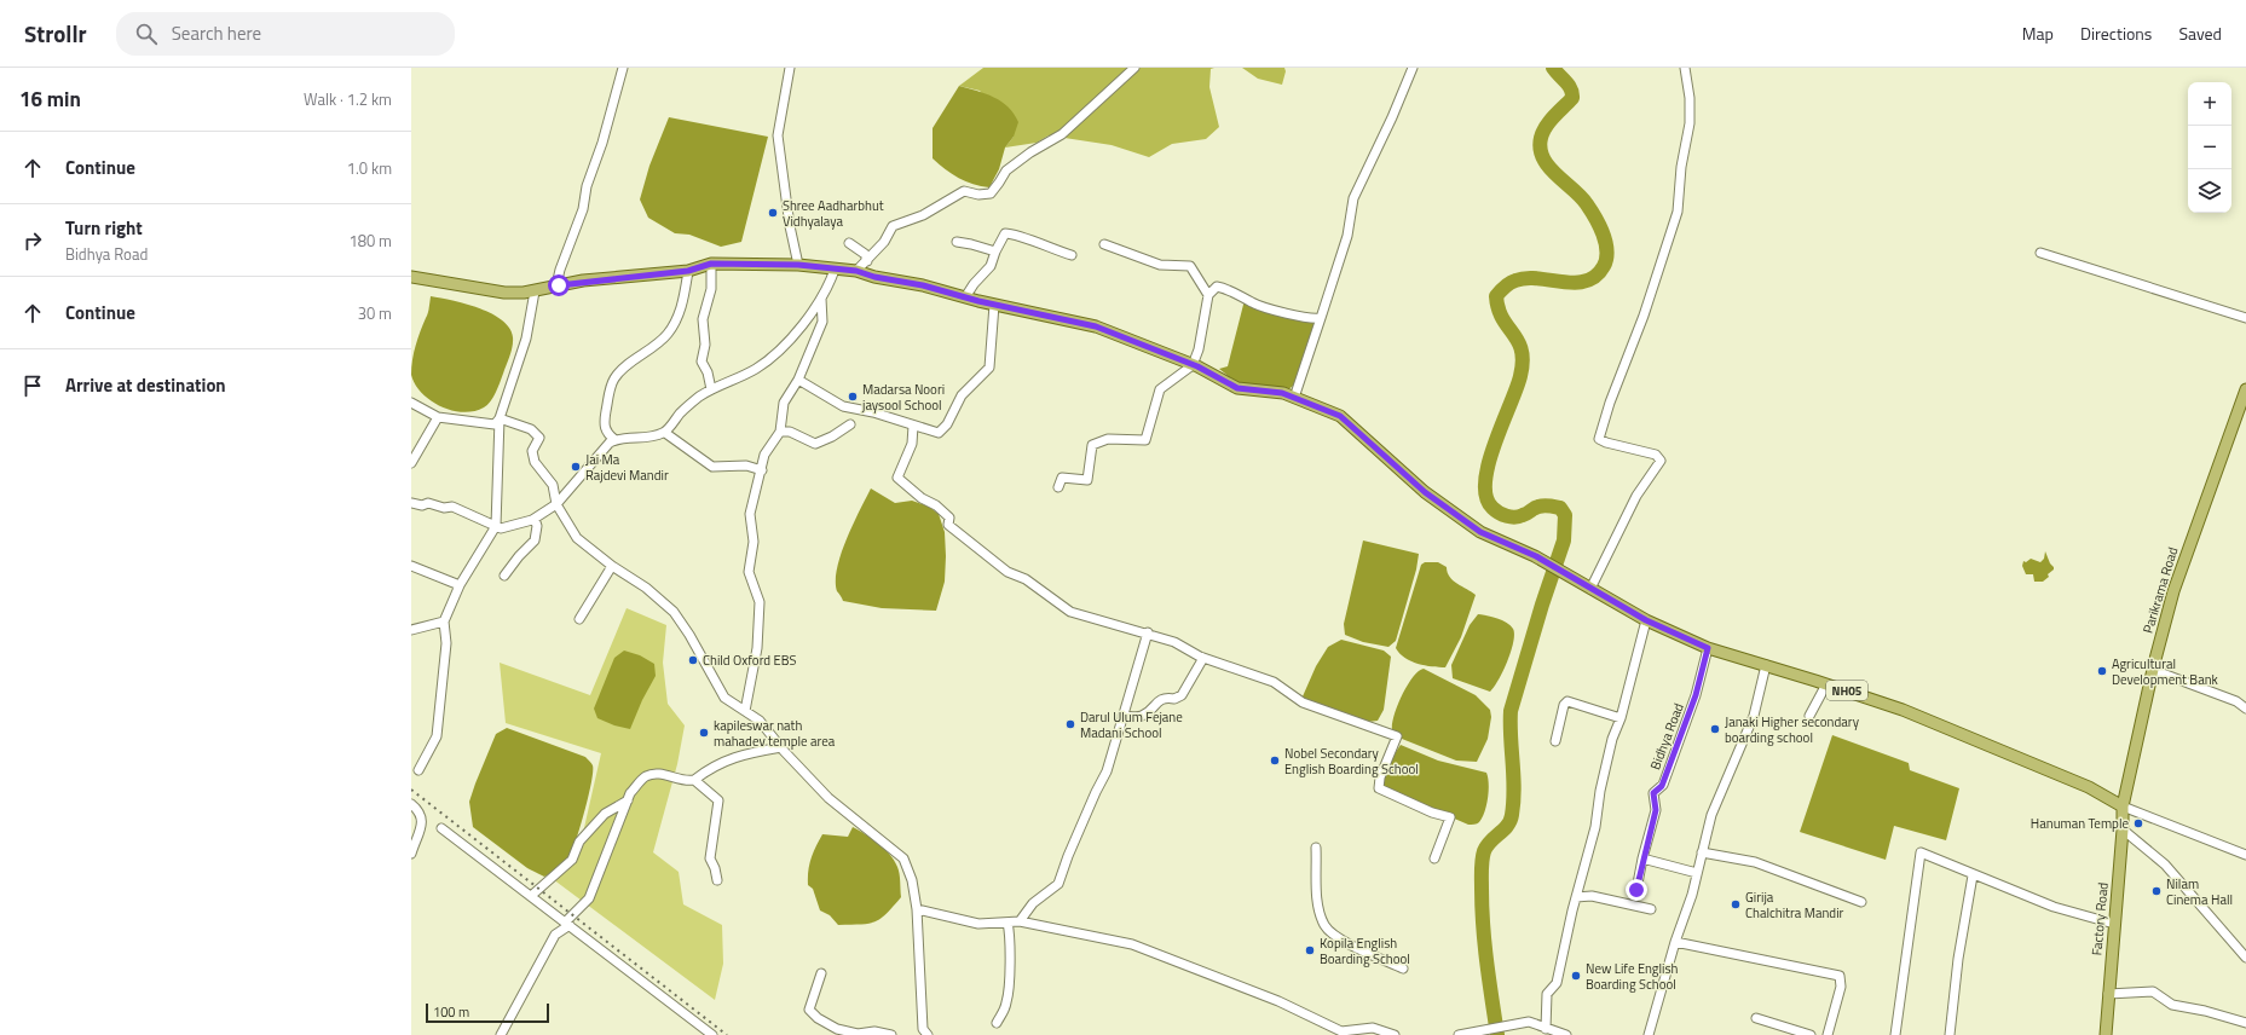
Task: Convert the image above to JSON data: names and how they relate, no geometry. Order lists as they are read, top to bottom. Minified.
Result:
{"streets":{"main road":["Parikrama Road","NH05","Factory Road"],"street":["Bidhya Road"]},"crossings":[["Parikrama Road","NH05"],["Parikrama Road","Factory Road"],["NH05","Bidhya Road"],["NH05","Factory Road"]],"places":["Shree Aadharbhut Vidhyalaya","Madarsa Noori jaysool School","Jai Ma Rajdevi Mandir","Child Oxford EBS","Agricultural Development Bank","Darul Ulum Fejane Madani School","Janaki Higher secondary boarding school","kapileswar nath mahadev temple area","Nobel Secondary English Boarding School","Hanuman Temple","Nilam Cinema Hall","Girija Chalchitra Mandir","Kopila English Boarding School","New Life English Boarding School"],"scale_bar":"100 m","page":{"header":"Strollr","search":"Search here","nav":["Map","Directions","Saved"],"heading":["16 min","Walk · 1.2 km"],"map_buttons":["+","−"],"list":[["Continue","1.0 km"],["Turn right","Bidhya Road","180 m"],["Continue","30 m"],"Arrive at destination"],"scale":"100 m"}}
